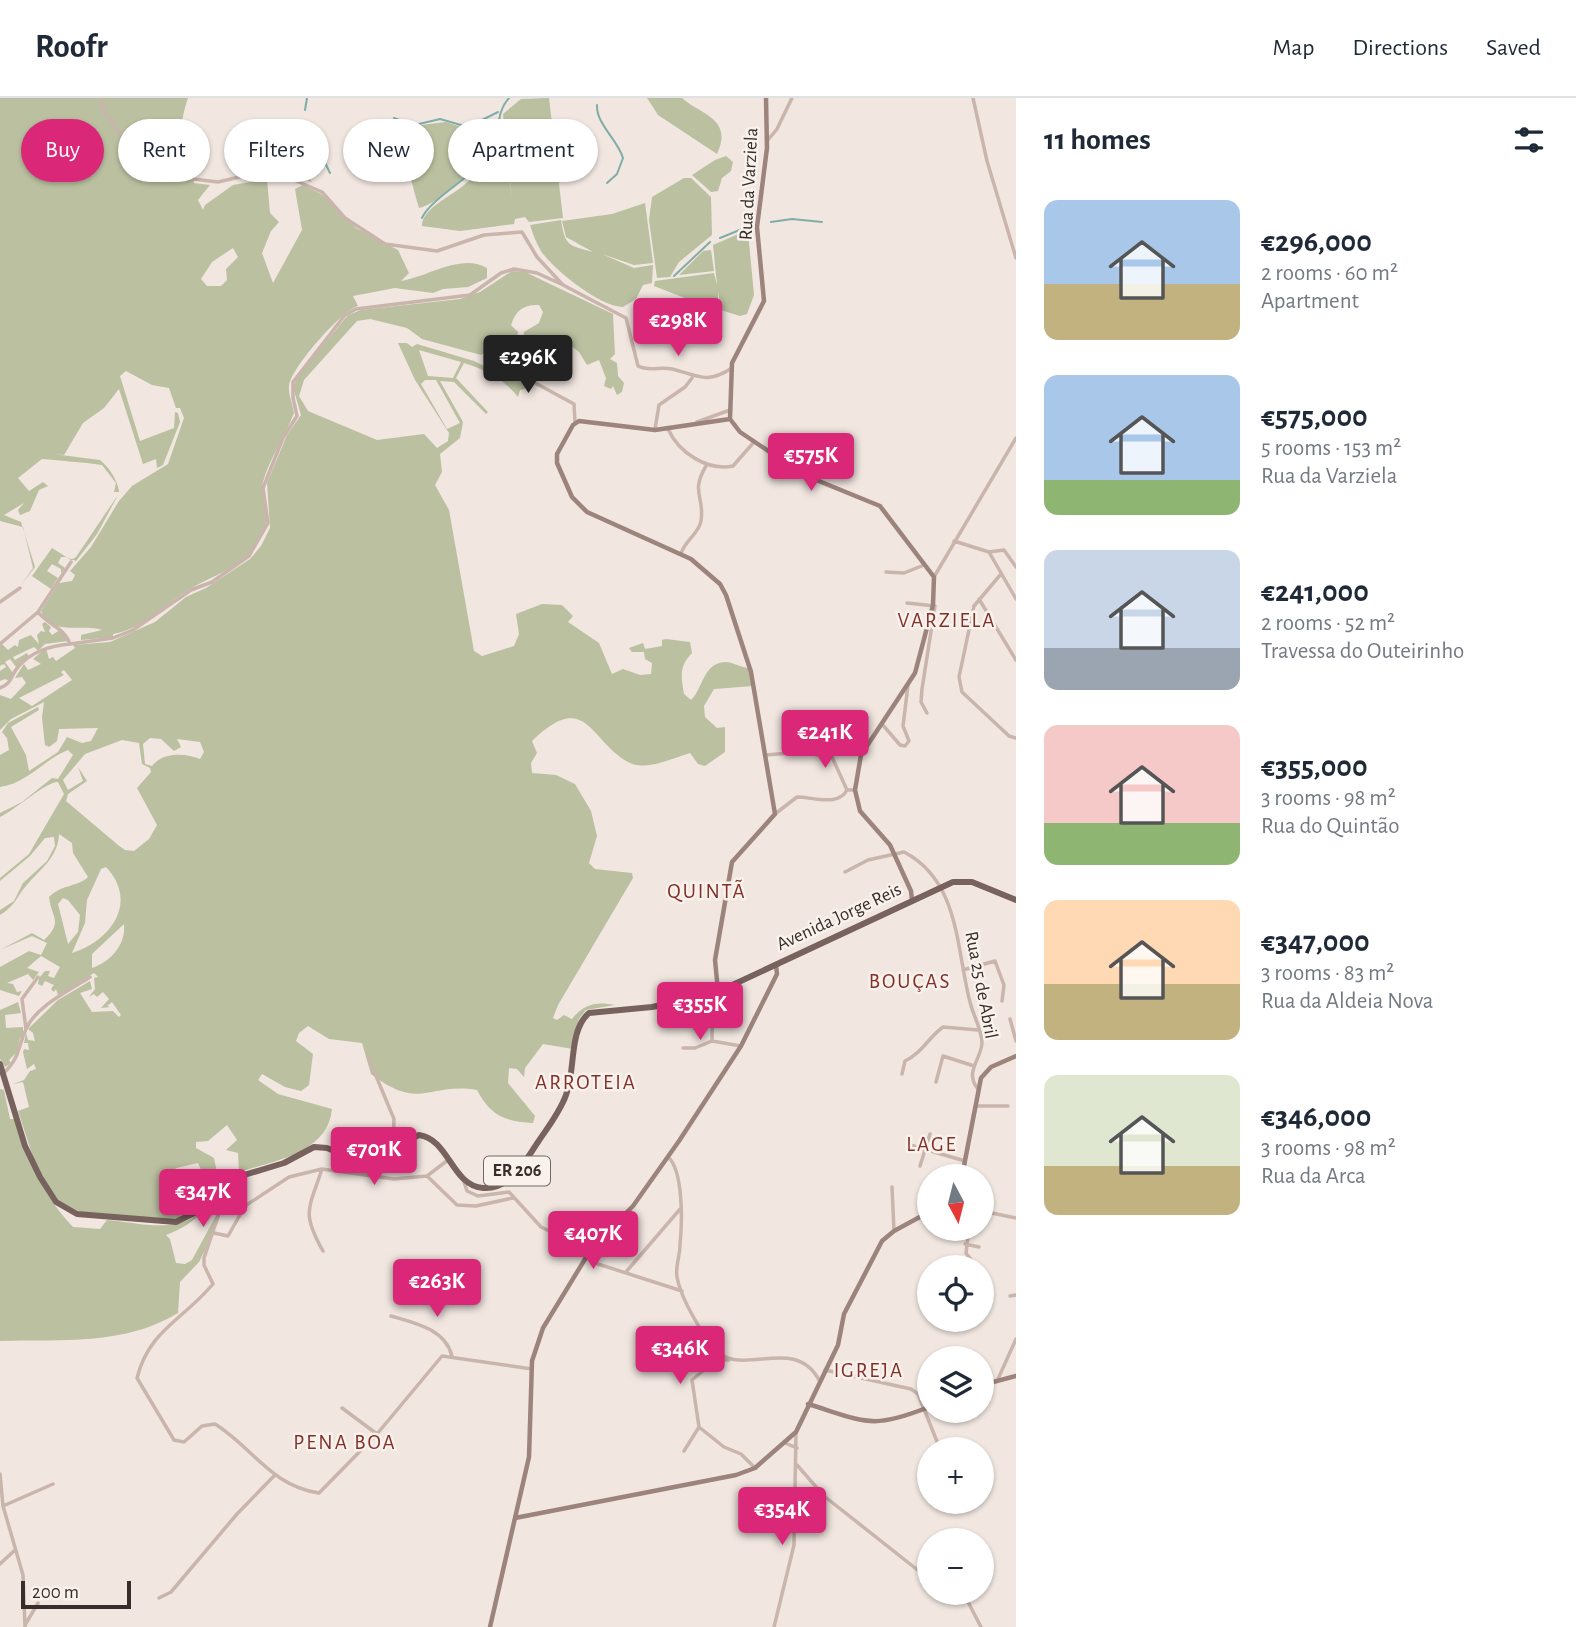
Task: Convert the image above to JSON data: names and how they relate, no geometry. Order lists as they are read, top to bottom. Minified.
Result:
{"streets":{"main road":["Avenida Jorge Reis","ER 206"],"street":["Rua da Varziela","Rua 25 de Abril"]},"crossings":[["Avenida Jorge Reis","Rua 25 de Abril"],["Avenida Jorge Reis","ER 206"]],"districts":["VARZIELA","QUINTÃ","BOUÇAS","ARROTEIA","LAGE","IGREJA","PENA BOA"],"scale_bar":"200 m","north":"bottom","page":{"header":"Roofr","nav":["Map","Directions","Saved"],"heading":"11 homes","chip":["Buy","Rent","Filters","New","Apartment"],"list":[{"name":"€296,000","note":"2 rooms · 60 m² · Apartment"},{"name":"€575,000","note":"5 rooms · 153 m² · Rua da Varziela"},{"name":"€241,000","note":"2 rooms · 52 m² · Travessa do Outeirinho"},{"name":"€355,000","note":"3 rooms · 98 m² · Rua do Quintão"},{"name":"€347,000","note":"3 rooms · 83 m² · Rua da Aldeia Nova"},{"name":"€346,000","note":"3 rooms · 98 m² · Rua da Arca"}],"price":["€298K","€296K","€575K","€241K","€355K","€701K","€347K","€407K","€263K","€346K","€354K"],"map_buttons":["+","−"],"scale":"200 m"}}
